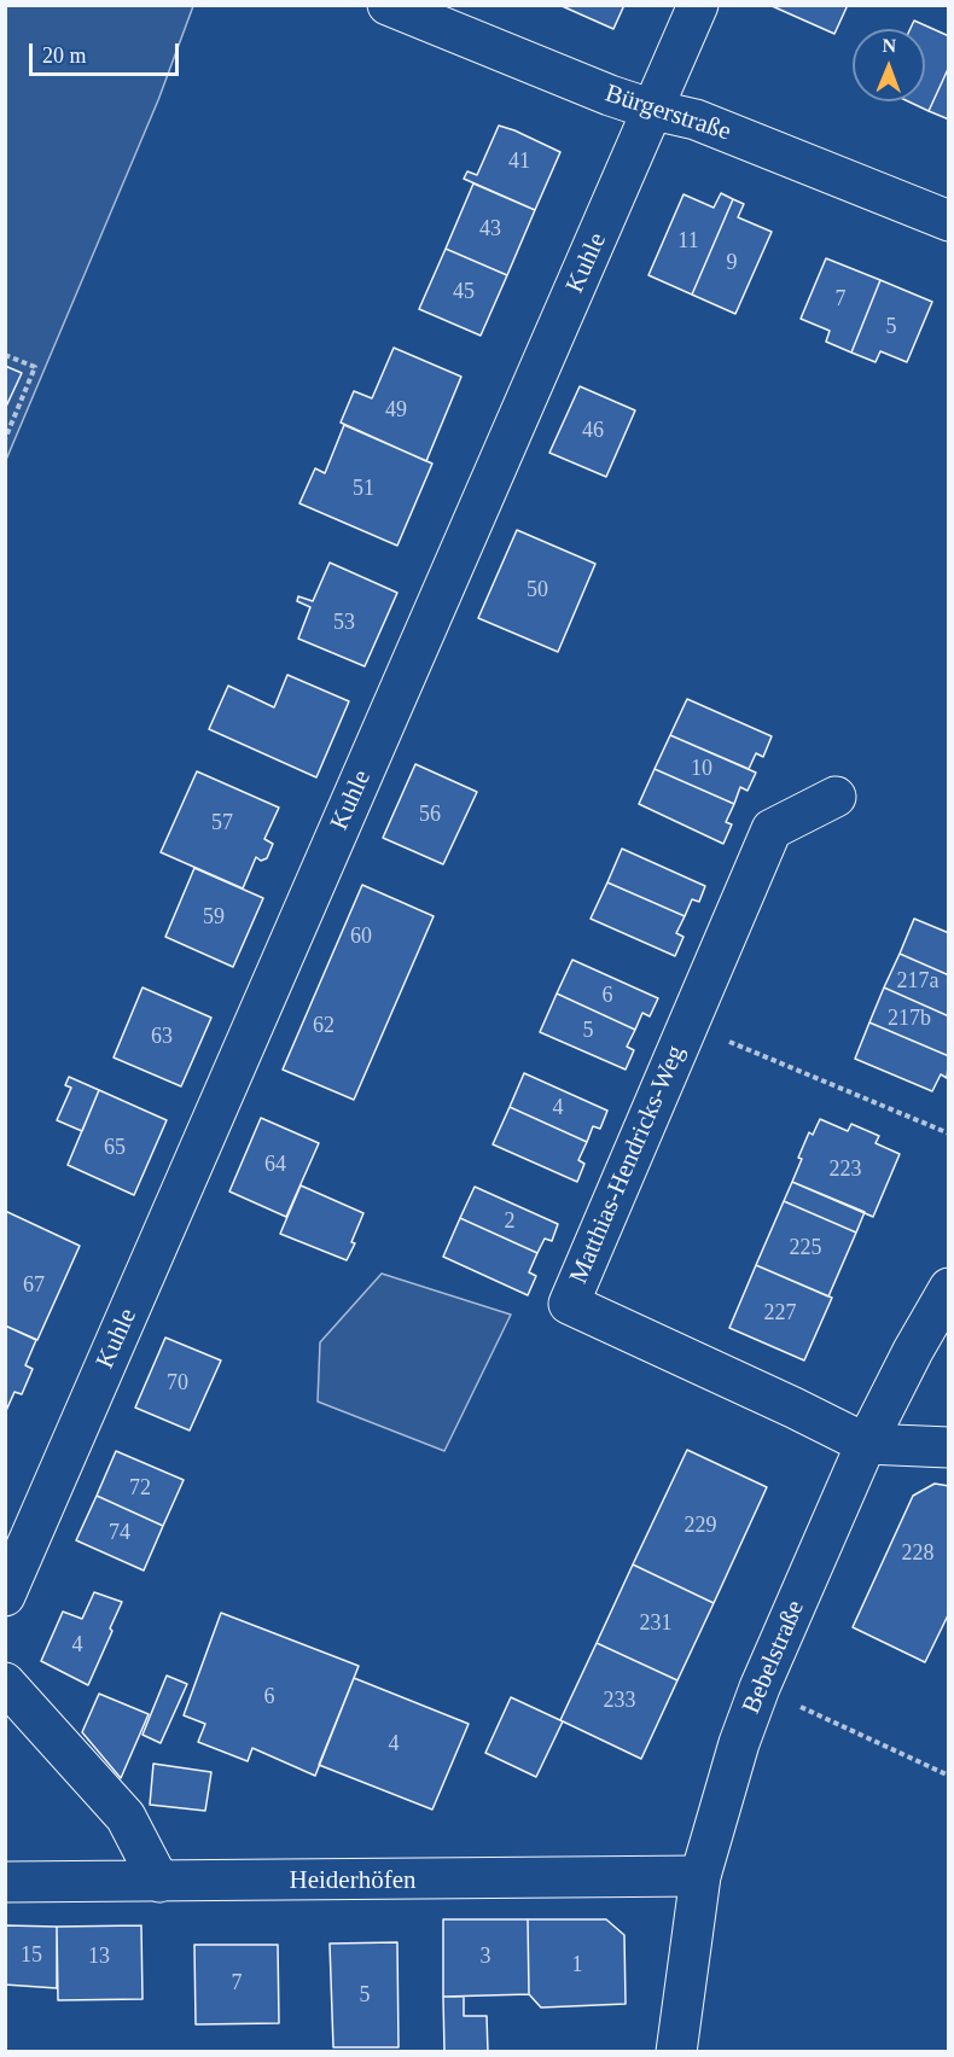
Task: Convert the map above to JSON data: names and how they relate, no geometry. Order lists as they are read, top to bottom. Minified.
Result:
{"streets":{"street":["Bürgerstraße","Kuhle","Matthias-Hendricks-Weg","Bebelstraße","Heiderhöfen"]},"crossings":[["Bürgerstraße","Kuhle"],["Matthias-Hendricks-Weg","Bebelstraße"],["Bebelstraße","Heiderhöfen"]],"house_numbers":["41","43","11","9","45","7","5","49","46","51","50","53","10","56","57","59","60","217a","6","217b","62","5","63","4","65","64","223","2","225","67","227","70","72","229","74","228","231","4","6","233","4","15","13","3","1","7","5"],"scale_bar":"20 m","north":"top"}
